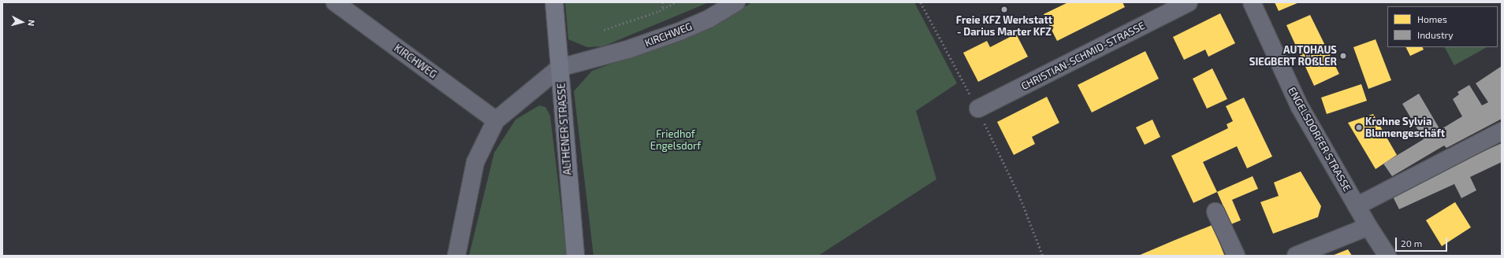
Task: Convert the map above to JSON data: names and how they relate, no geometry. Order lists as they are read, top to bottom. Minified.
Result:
{"streets":{"main road":["ALTHENER STRASSE"],"street":["KIRCHWEG","CHRISTIAN-SCHMID-STRASSE","ENGELSDORFER STRASSE"]},"crossings":[["KIRCHWEG","ALTHENER STRASSE"]],"parks":["Friedhof Engelsdorf"],"places":["Freie KFZ Werkstatt - Darius Marter KFZ","AUTOHAUS SIEGBERT RÖßLER","Krohne Sylvia Blumengeschäft"],"legend":["Homes","Industry"],"scale_bar":"20 m","north":"right"}
